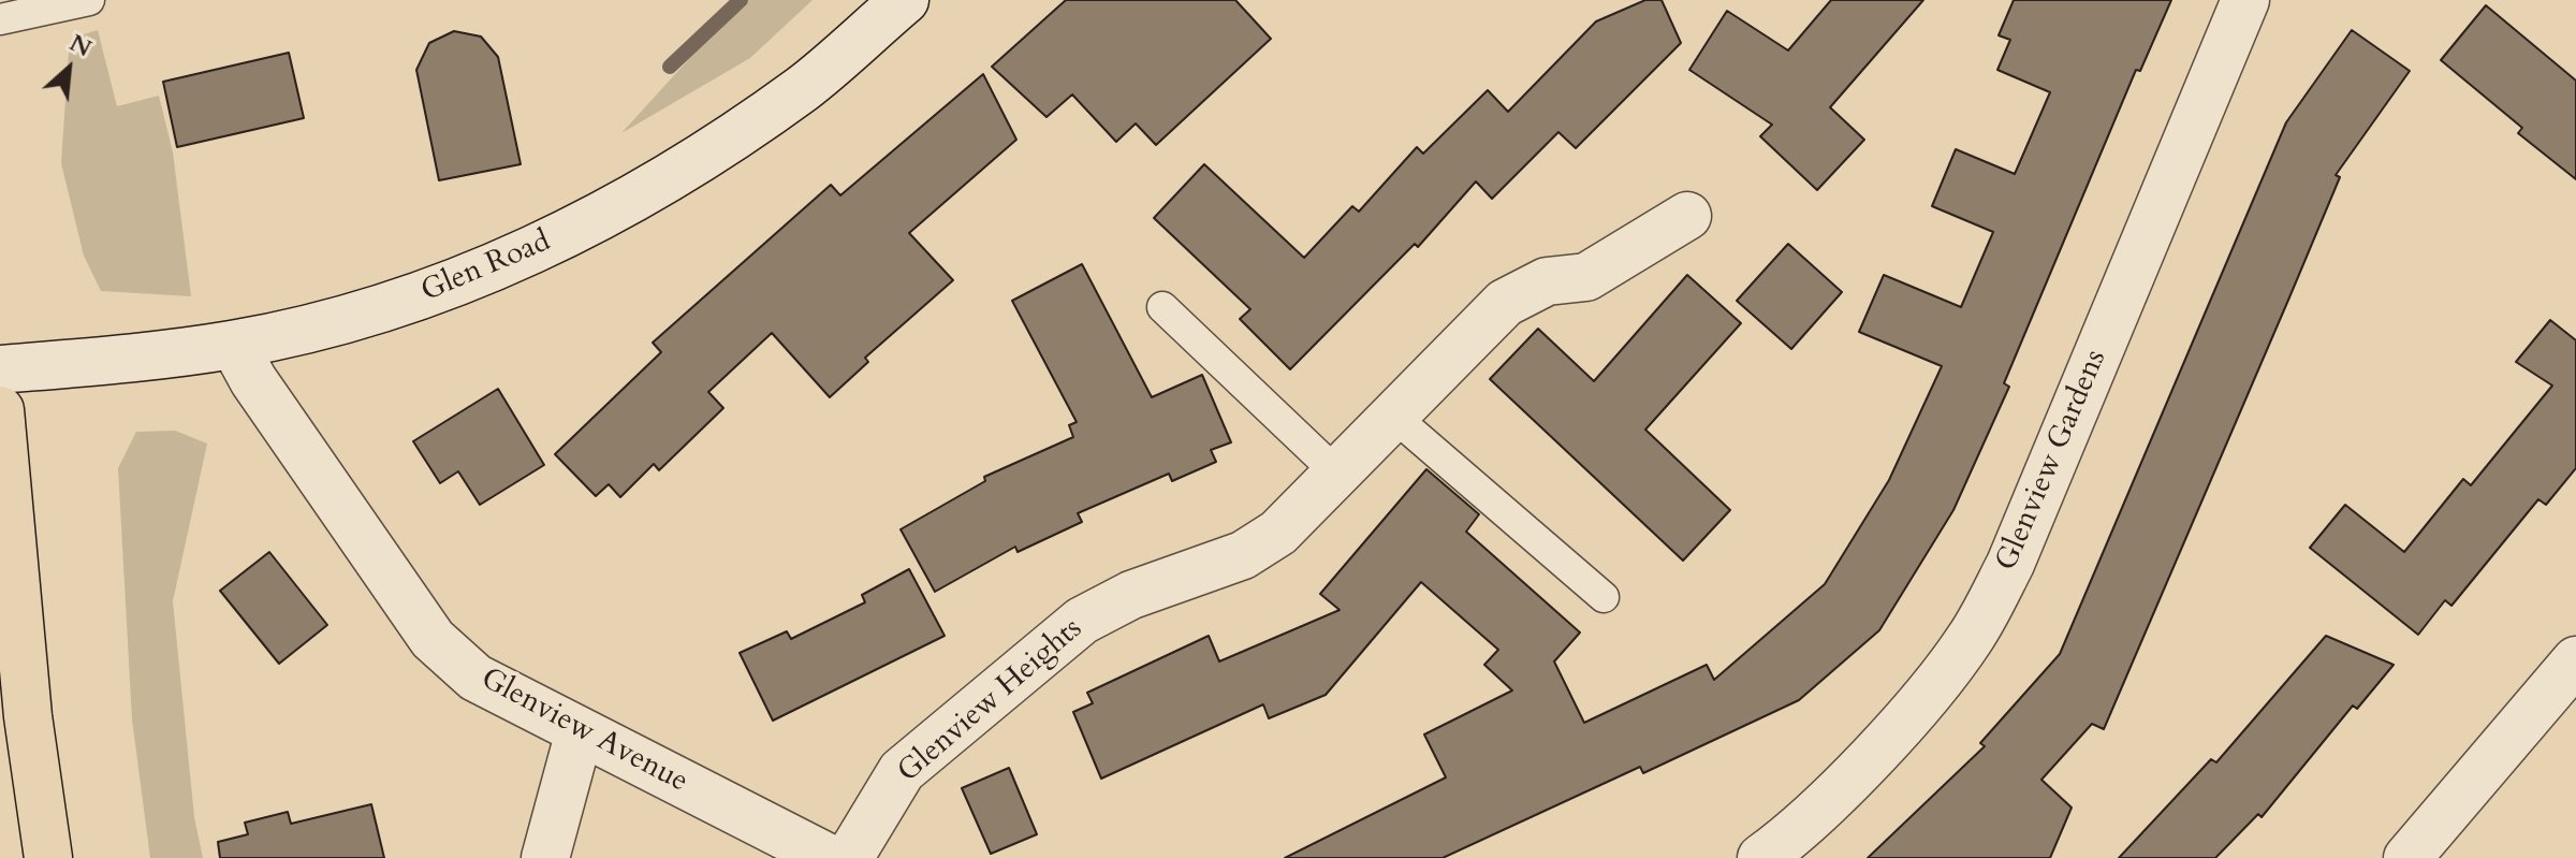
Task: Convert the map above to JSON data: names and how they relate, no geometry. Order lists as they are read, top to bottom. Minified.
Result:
{"streets":{"street":["Glen Road","Glenview Gardens","Glenview Heights","Glenview Avenue"]},"crossings":[["Glen Road","Glenview Avenue"]],"north":"top right"}
